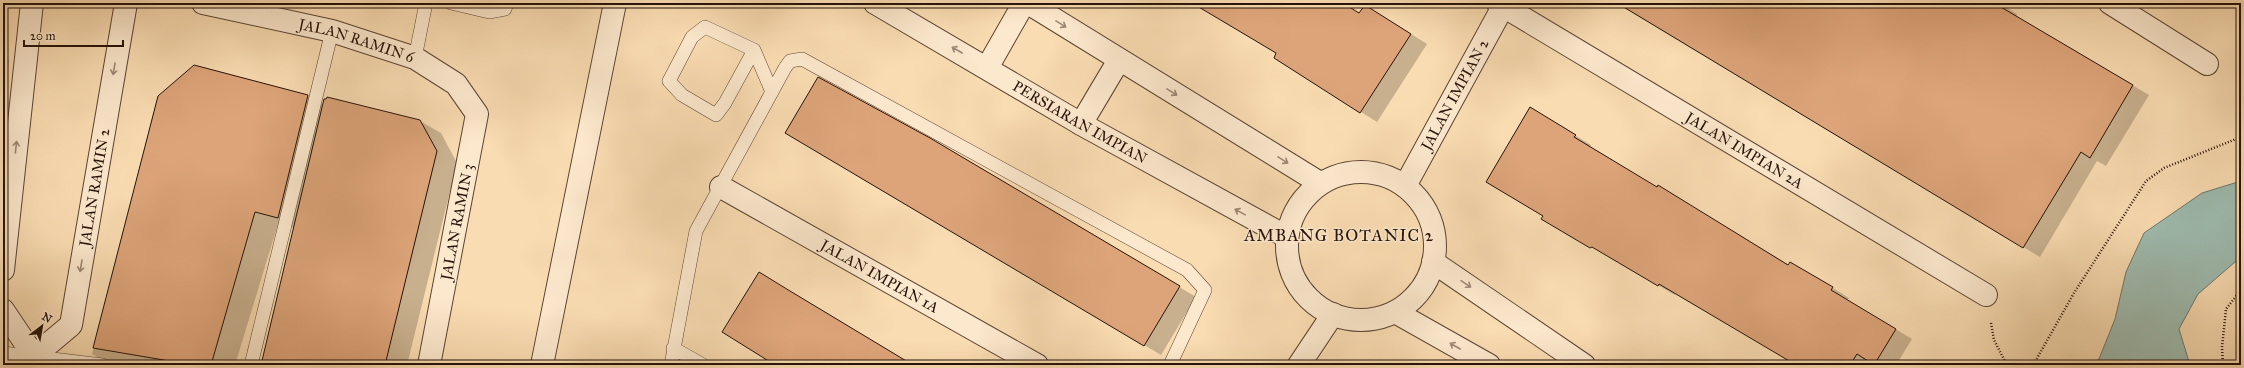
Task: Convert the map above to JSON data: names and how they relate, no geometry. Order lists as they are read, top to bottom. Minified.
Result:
{"streets":{"street":["JALAN RAMIN 6","JALAN IMPIAN 2","PERSIARAN IMPIAN","JALAN IMPIAN 2A","JALAN RAMIN 2","JALAN RAMIN 3","JALAN IMPIAN 1A"]},"crossings":[["JALAN RAMIN 6","JALAN RAMIN 3"],["JALAN IMPIAN 2","JALAN IMPIAN 2A"]],"districts":["AMBANG BOTANIC 2"],"scale_bar":"20 m","north":"top right"}
